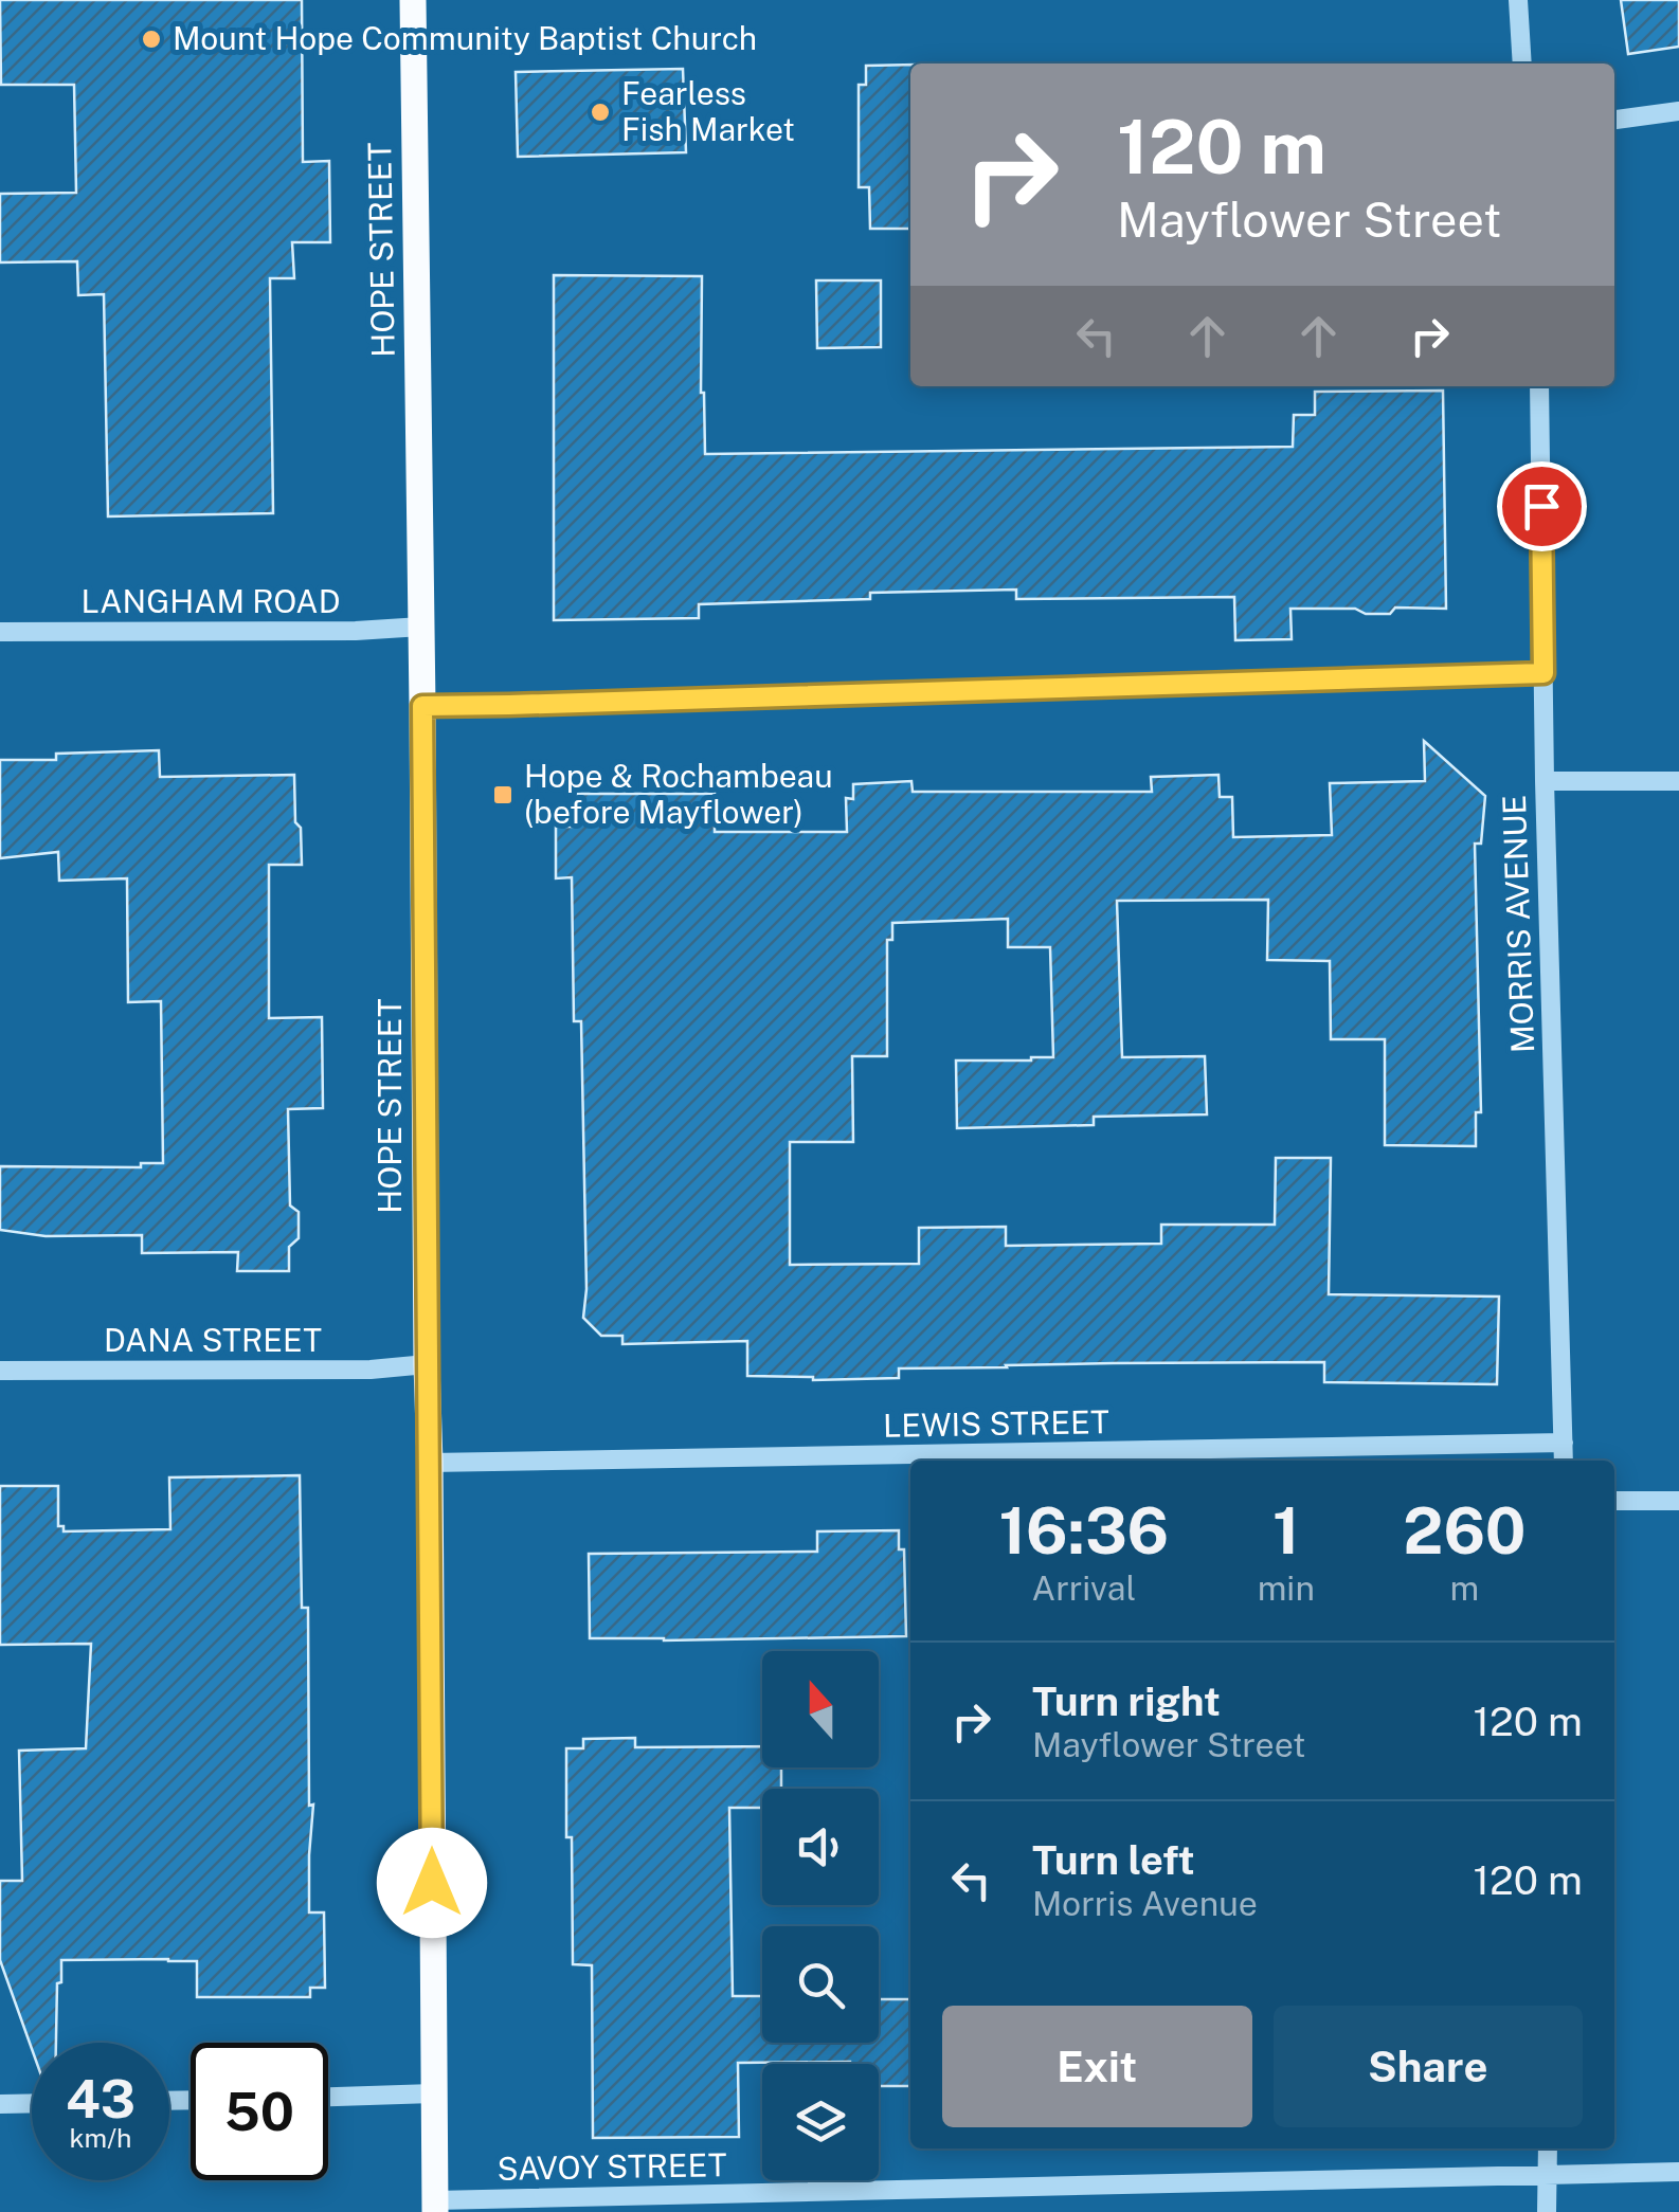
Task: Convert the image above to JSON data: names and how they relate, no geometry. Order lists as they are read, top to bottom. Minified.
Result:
{"streets":{"main road":["HOPE STREET"],"street":["LANGHAM ROAD","MORRIS AVENUE","DANA STREET","LEWIS STREET","SAVOY STREET"]},"crossings":[["HOPE STREET","LANGHAM ROAD"],["HOPE STREET","DANA STREET"],["HOPE STREET","LEWIS STREET"],["HOPE STREET","SAVOY STREET"],["MORRIS AVENUE","LEWIS STREET"]],"places":{"other":["Mount Hope Community Baptist Church","Fearless Fish Market"],"transit":["Hope & Rochambeau (before Mayflower)"]},"north":"top","page":{"turn":["120 m","Mayflower Street"],"eta":["16:36","Arrival","1","min","260","m"],"list":[{"name":"Turn right","note":"Mayflower Street","value":"120 m"},{"name":"Turn left","note":"Morris Avenue","value":"120 m"}],"buttons":["Exit","Share"],"speed":"43 km/h","limit":"50"}}
